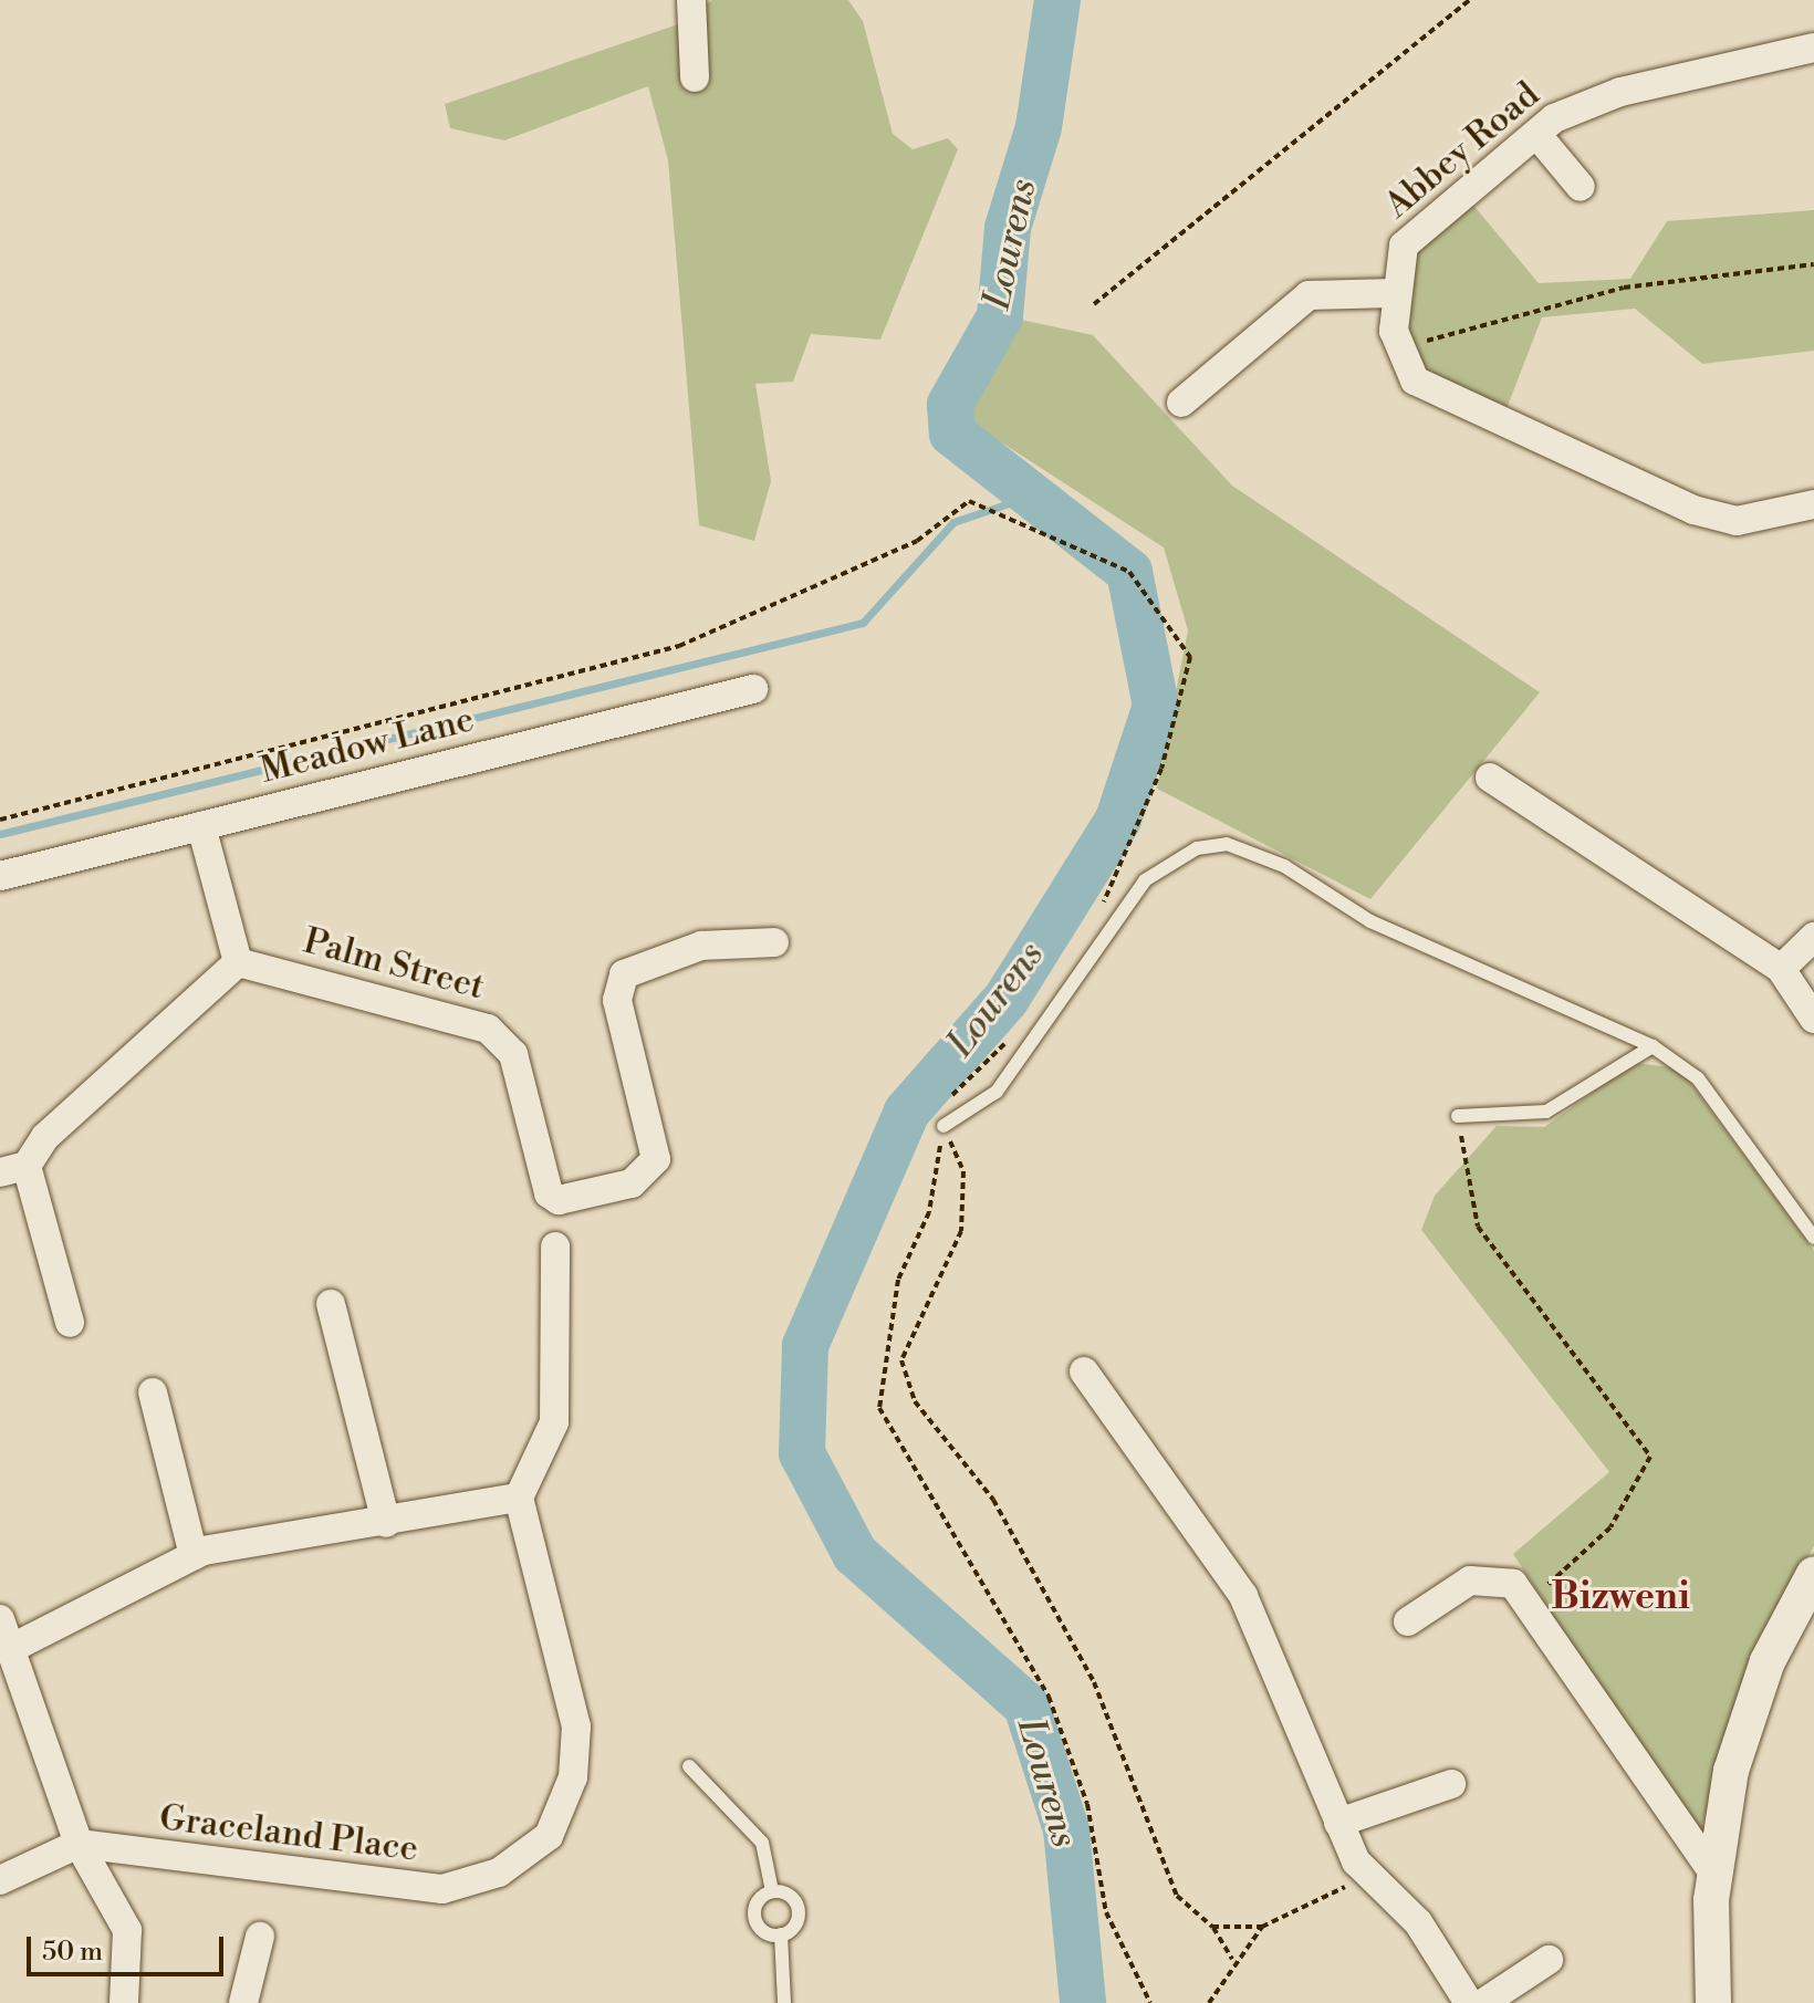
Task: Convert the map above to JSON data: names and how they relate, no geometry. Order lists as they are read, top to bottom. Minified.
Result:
{"streets":{"street":["Abbey Road","Meadow Lane","Palm Street","Graceland Place"]},"districts":["Bizweni"],"water":["Lourens"],"scale_bar":"50 m"}
